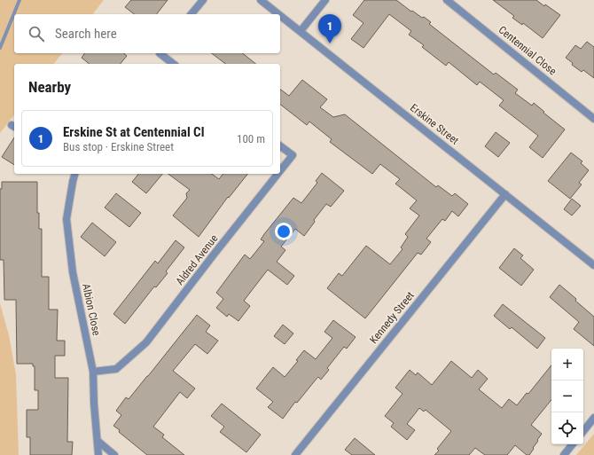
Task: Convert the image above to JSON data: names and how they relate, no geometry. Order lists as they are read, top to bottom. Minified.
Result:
{"streets":{"street":["Centennial Close","Erskine Street","Aldred Avenue","Albion Close","Kennedy Street"]},"crossings":[["Erskine Street","Kennedy Street"],["Aldred Avenue","Albion Close"]],"page":{"pins":"1","search":"Search here","heading":"Nearby","list":[{"mark":"1","name":"Erskine St at Centennial Cl","note":"Bus stop · Erskine Street","value":"100 m"}],"map_buttons":["+","−"]}}
